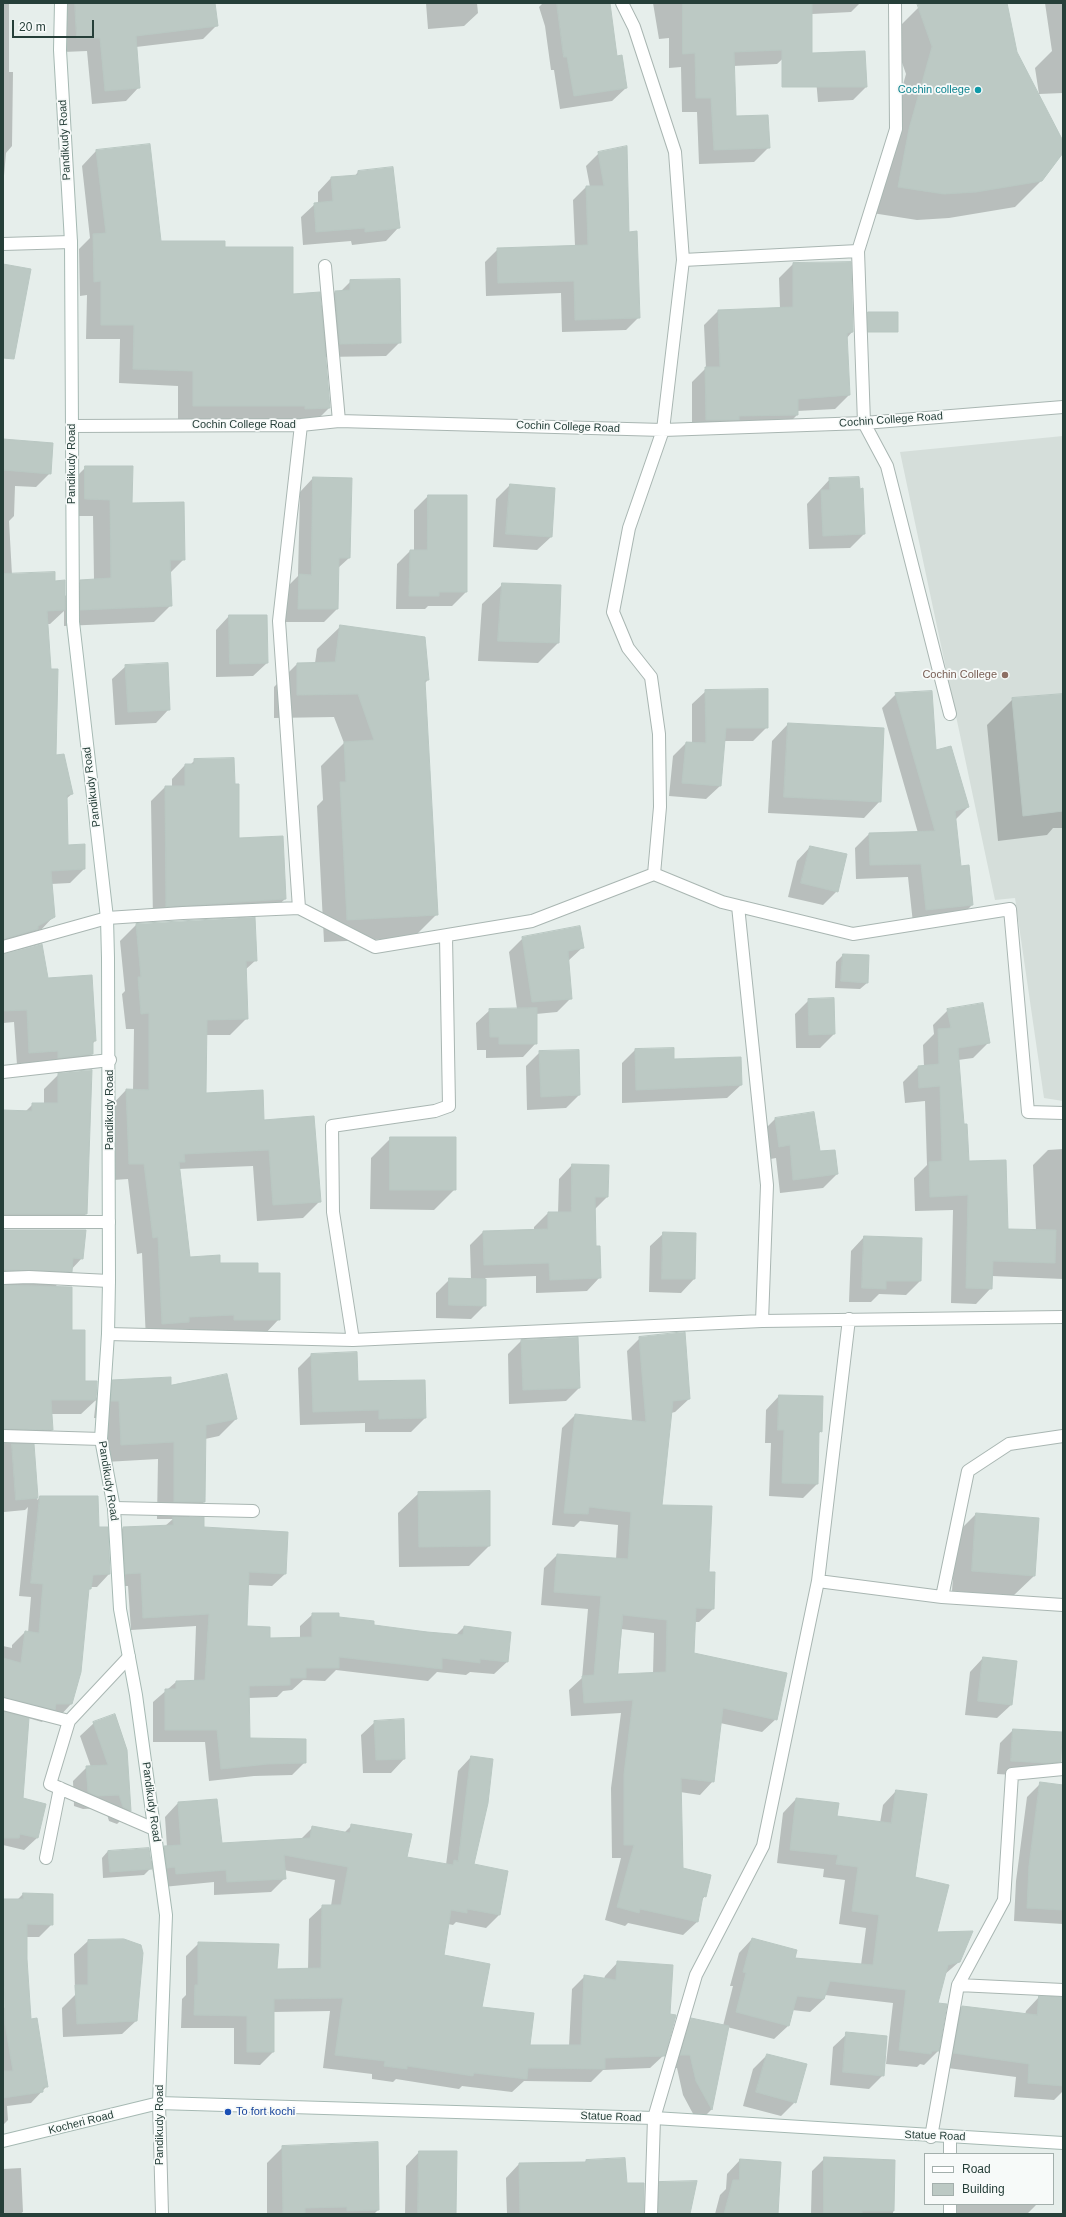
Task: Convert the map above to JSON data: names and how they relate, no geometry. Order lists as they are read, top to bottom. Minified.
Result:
{"streets":{"street":["Pandikudy Road","Cochin College Road","Statue Road","Kocheri Road"]},"crossings":[["Pandikudy Road","Cochin College Road"],["Pandikudy Road","Statue Road"],["Pandikudy Road","Kocheri Road"],["Statue Road","Kocheri Road"]],"places":["Cochin college","Cochin College","To fort kochi"],"legend":["Road","Building"],"scale_bar":"20 m"}
